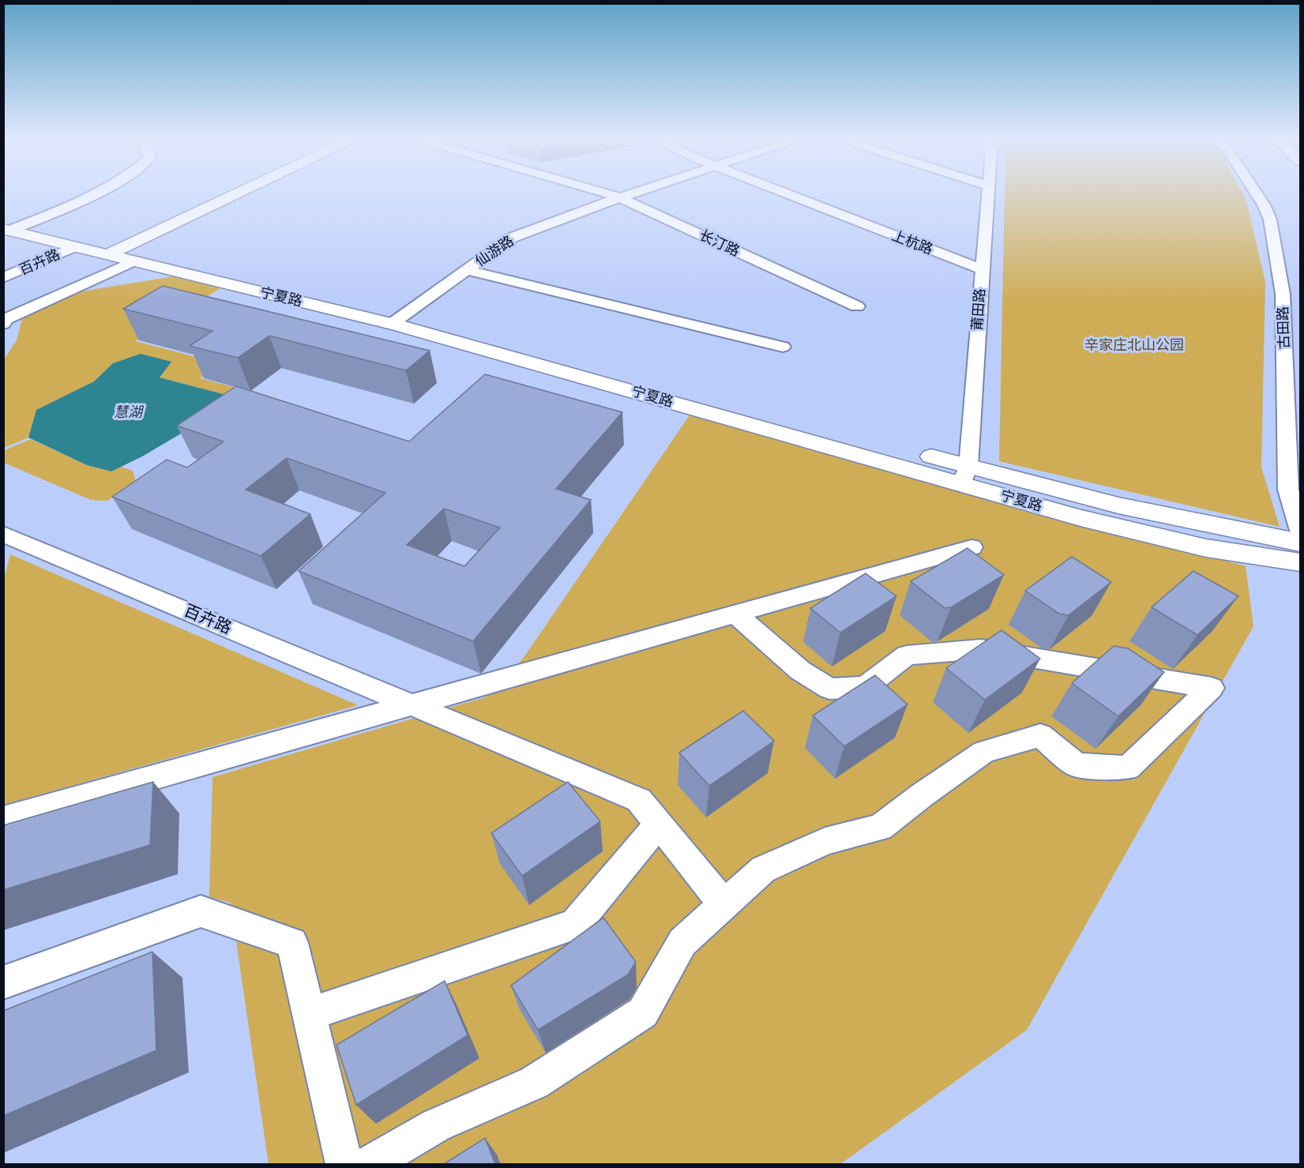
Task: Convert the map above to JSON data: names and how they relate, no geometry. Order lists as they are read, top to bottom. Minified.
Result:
{"streets":{"main road":["宁夏路"],"street":["上杭路","长汀路","仙游路","百卉路","莆田路","古田路"]},"crossings":[["上杭路","莆田路"],["长汀路","仙游路"],["仙游路","宁夏路"],["百卉路","宁夏路"],["宁夏路","莆田路"]],"water":["慧湖"],"parks":["辛家庄北山公园"]}
